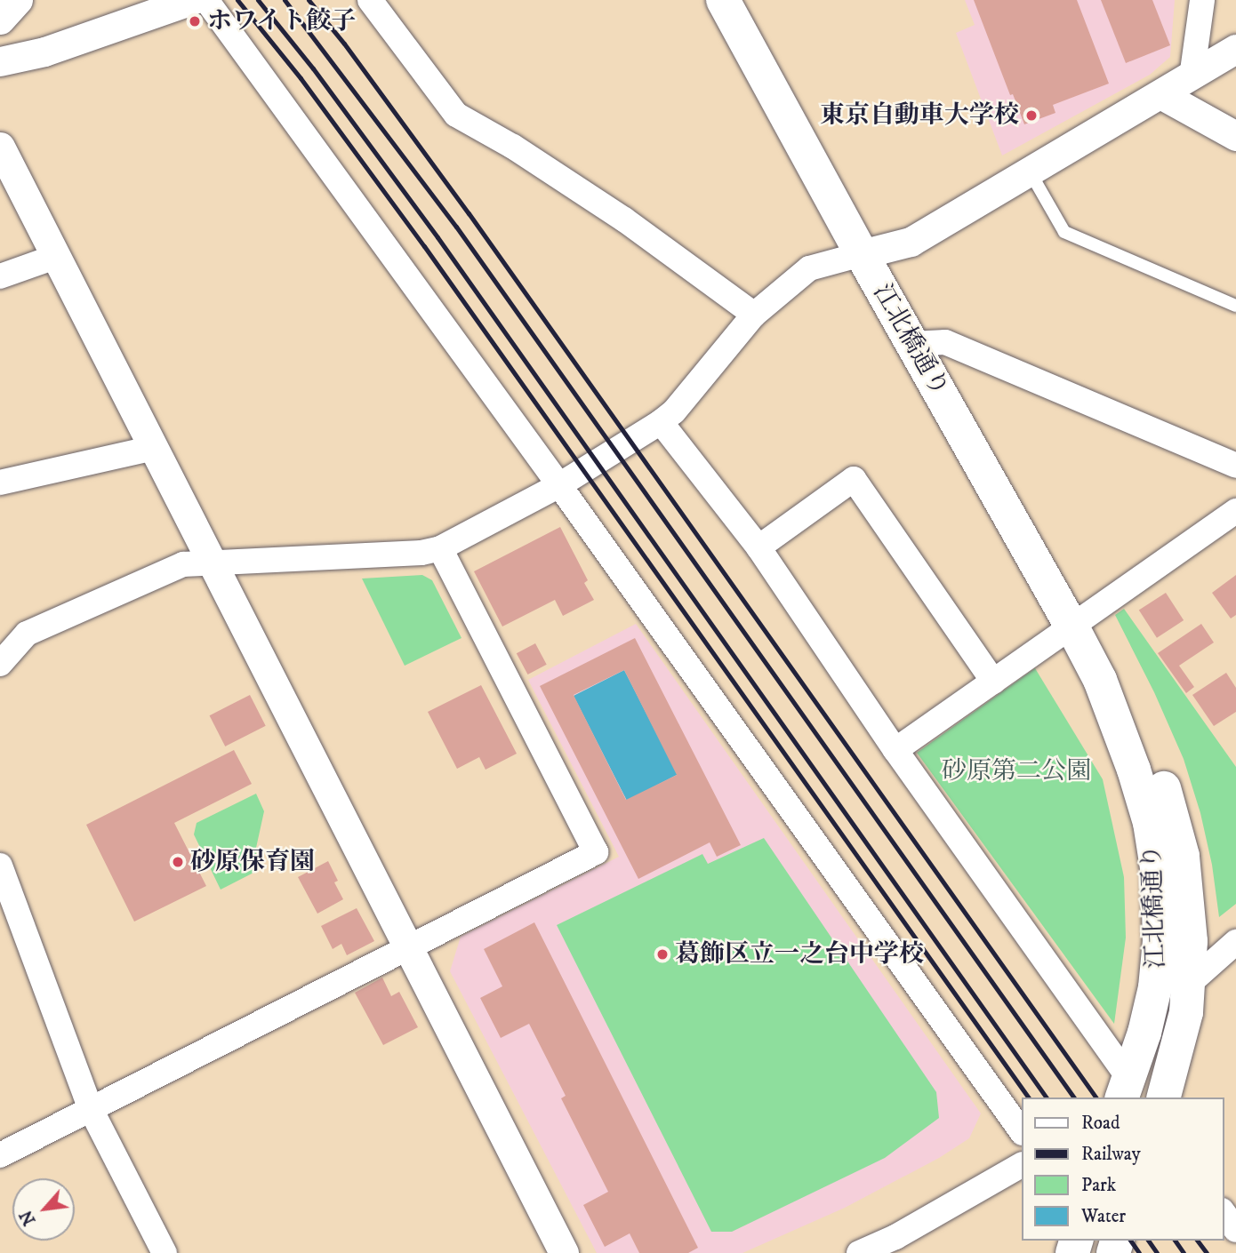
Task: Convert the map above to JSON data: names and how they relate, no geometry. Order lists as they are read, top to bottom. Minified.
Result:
{"streets":{"main road":["江北橋通り"]},"parks":["砂原第二公園"],"places":["ホワイト餃子","東京自動車大学校","砂原保育園","葛飾区立一之台中学校"],"legend":["Road","Railway","Park","Water"],"north":"bottom left"}
